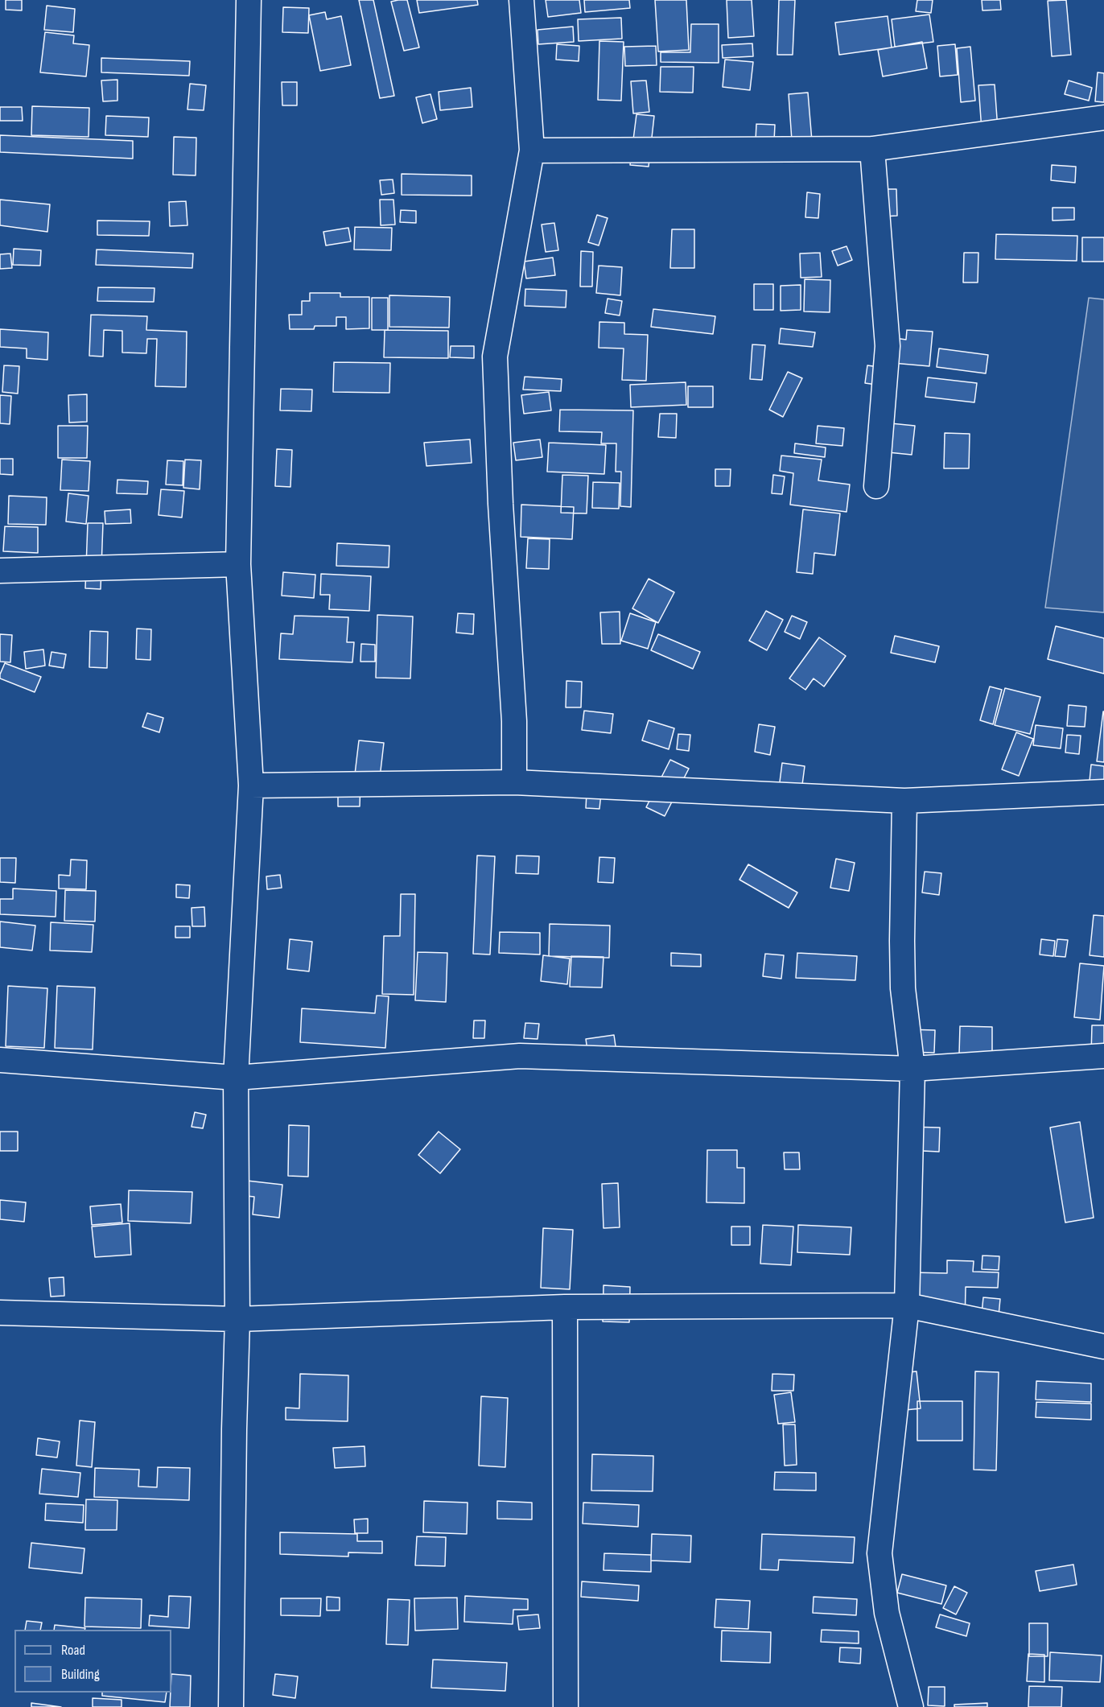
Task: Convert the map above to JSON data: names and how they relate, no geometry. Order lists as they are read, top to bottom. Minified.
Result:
{"legend":["Road","Building"]}
